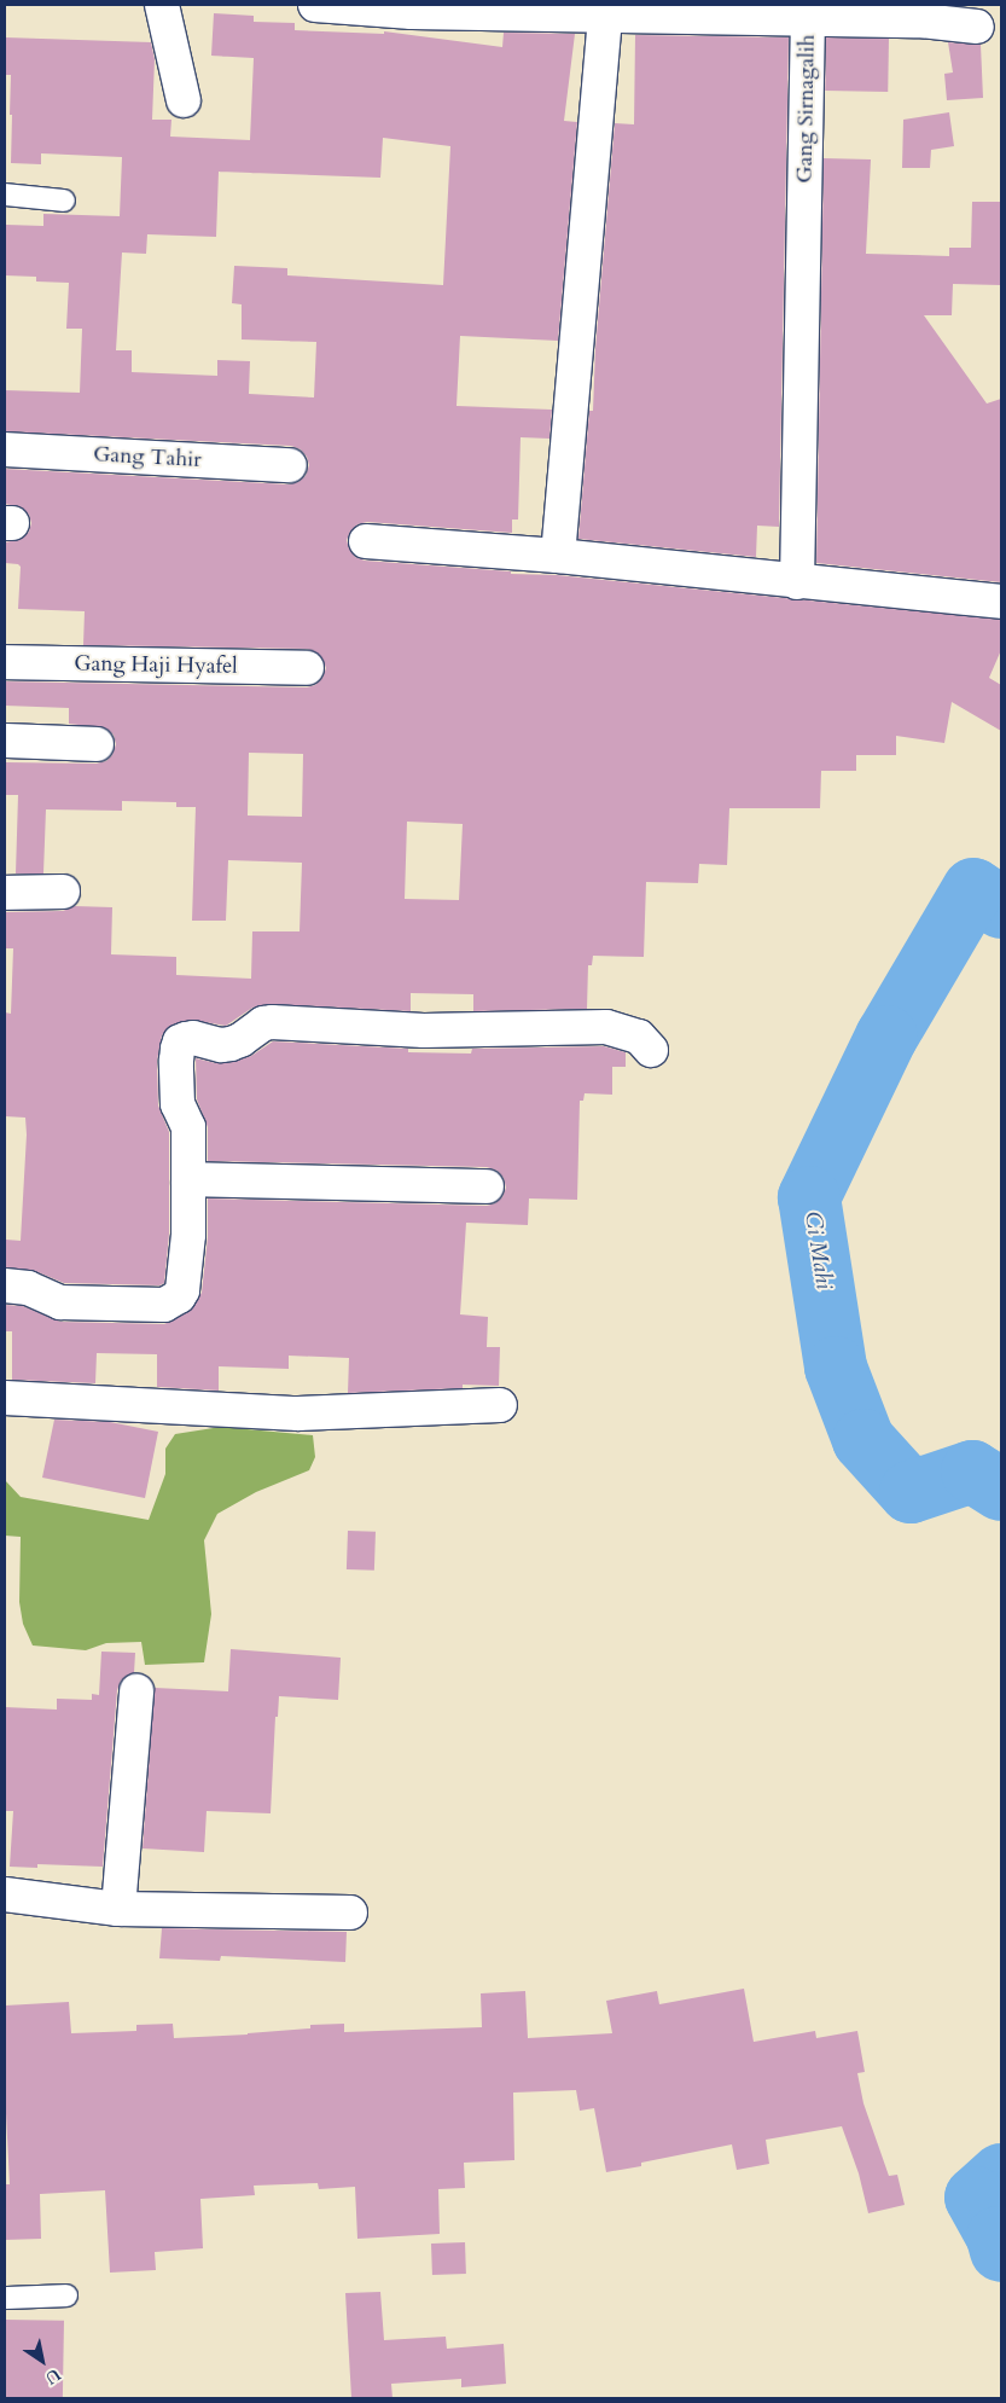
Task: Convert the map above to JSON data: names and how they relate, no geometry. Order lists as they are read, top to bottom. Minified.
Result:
{"streets":{"street":["Gang Sirnagalih","Gang Tahir","Gang Haji Hyafel"]},"water":["Ci Mahi"],"north":"bottom right"}
